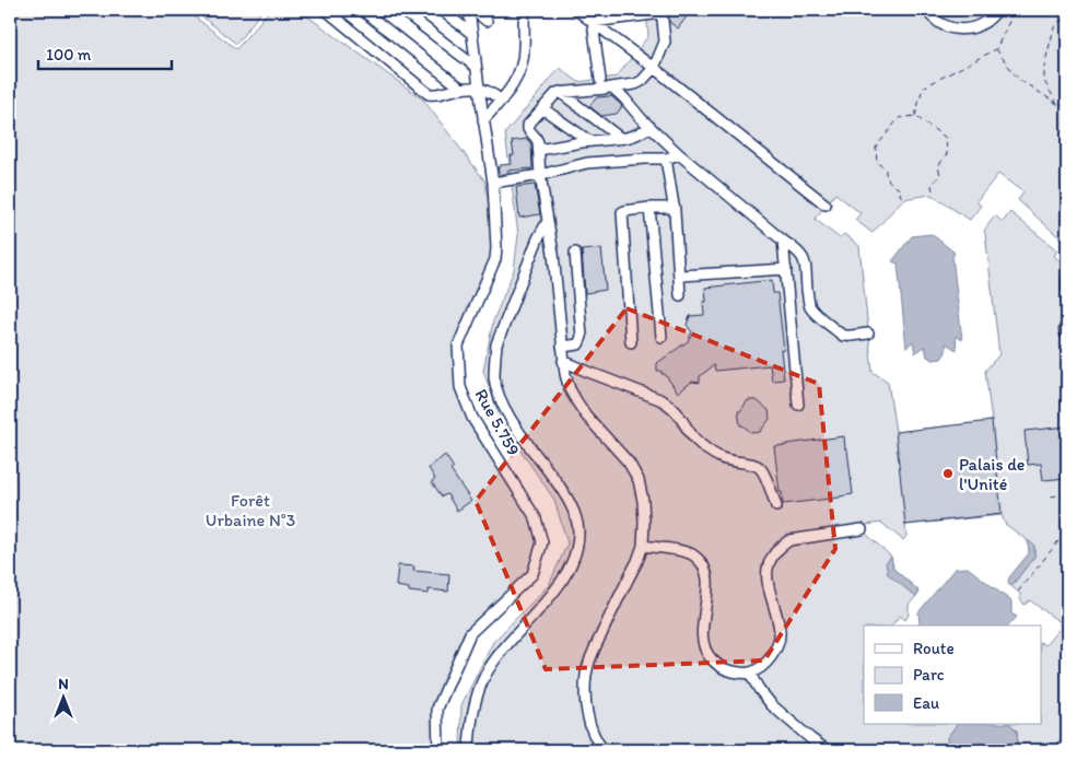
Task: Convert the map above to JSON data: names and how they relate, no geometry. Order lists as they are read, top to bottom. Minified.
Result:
{"streets":{"lane":["Rue 5.759"]},"parks":["Forêt Urbaine N°3"],"places":["Palais de l'Unité"],"legend":["Route","Parc","Eau"],"scale_bar":"100 m","north":"top"}
